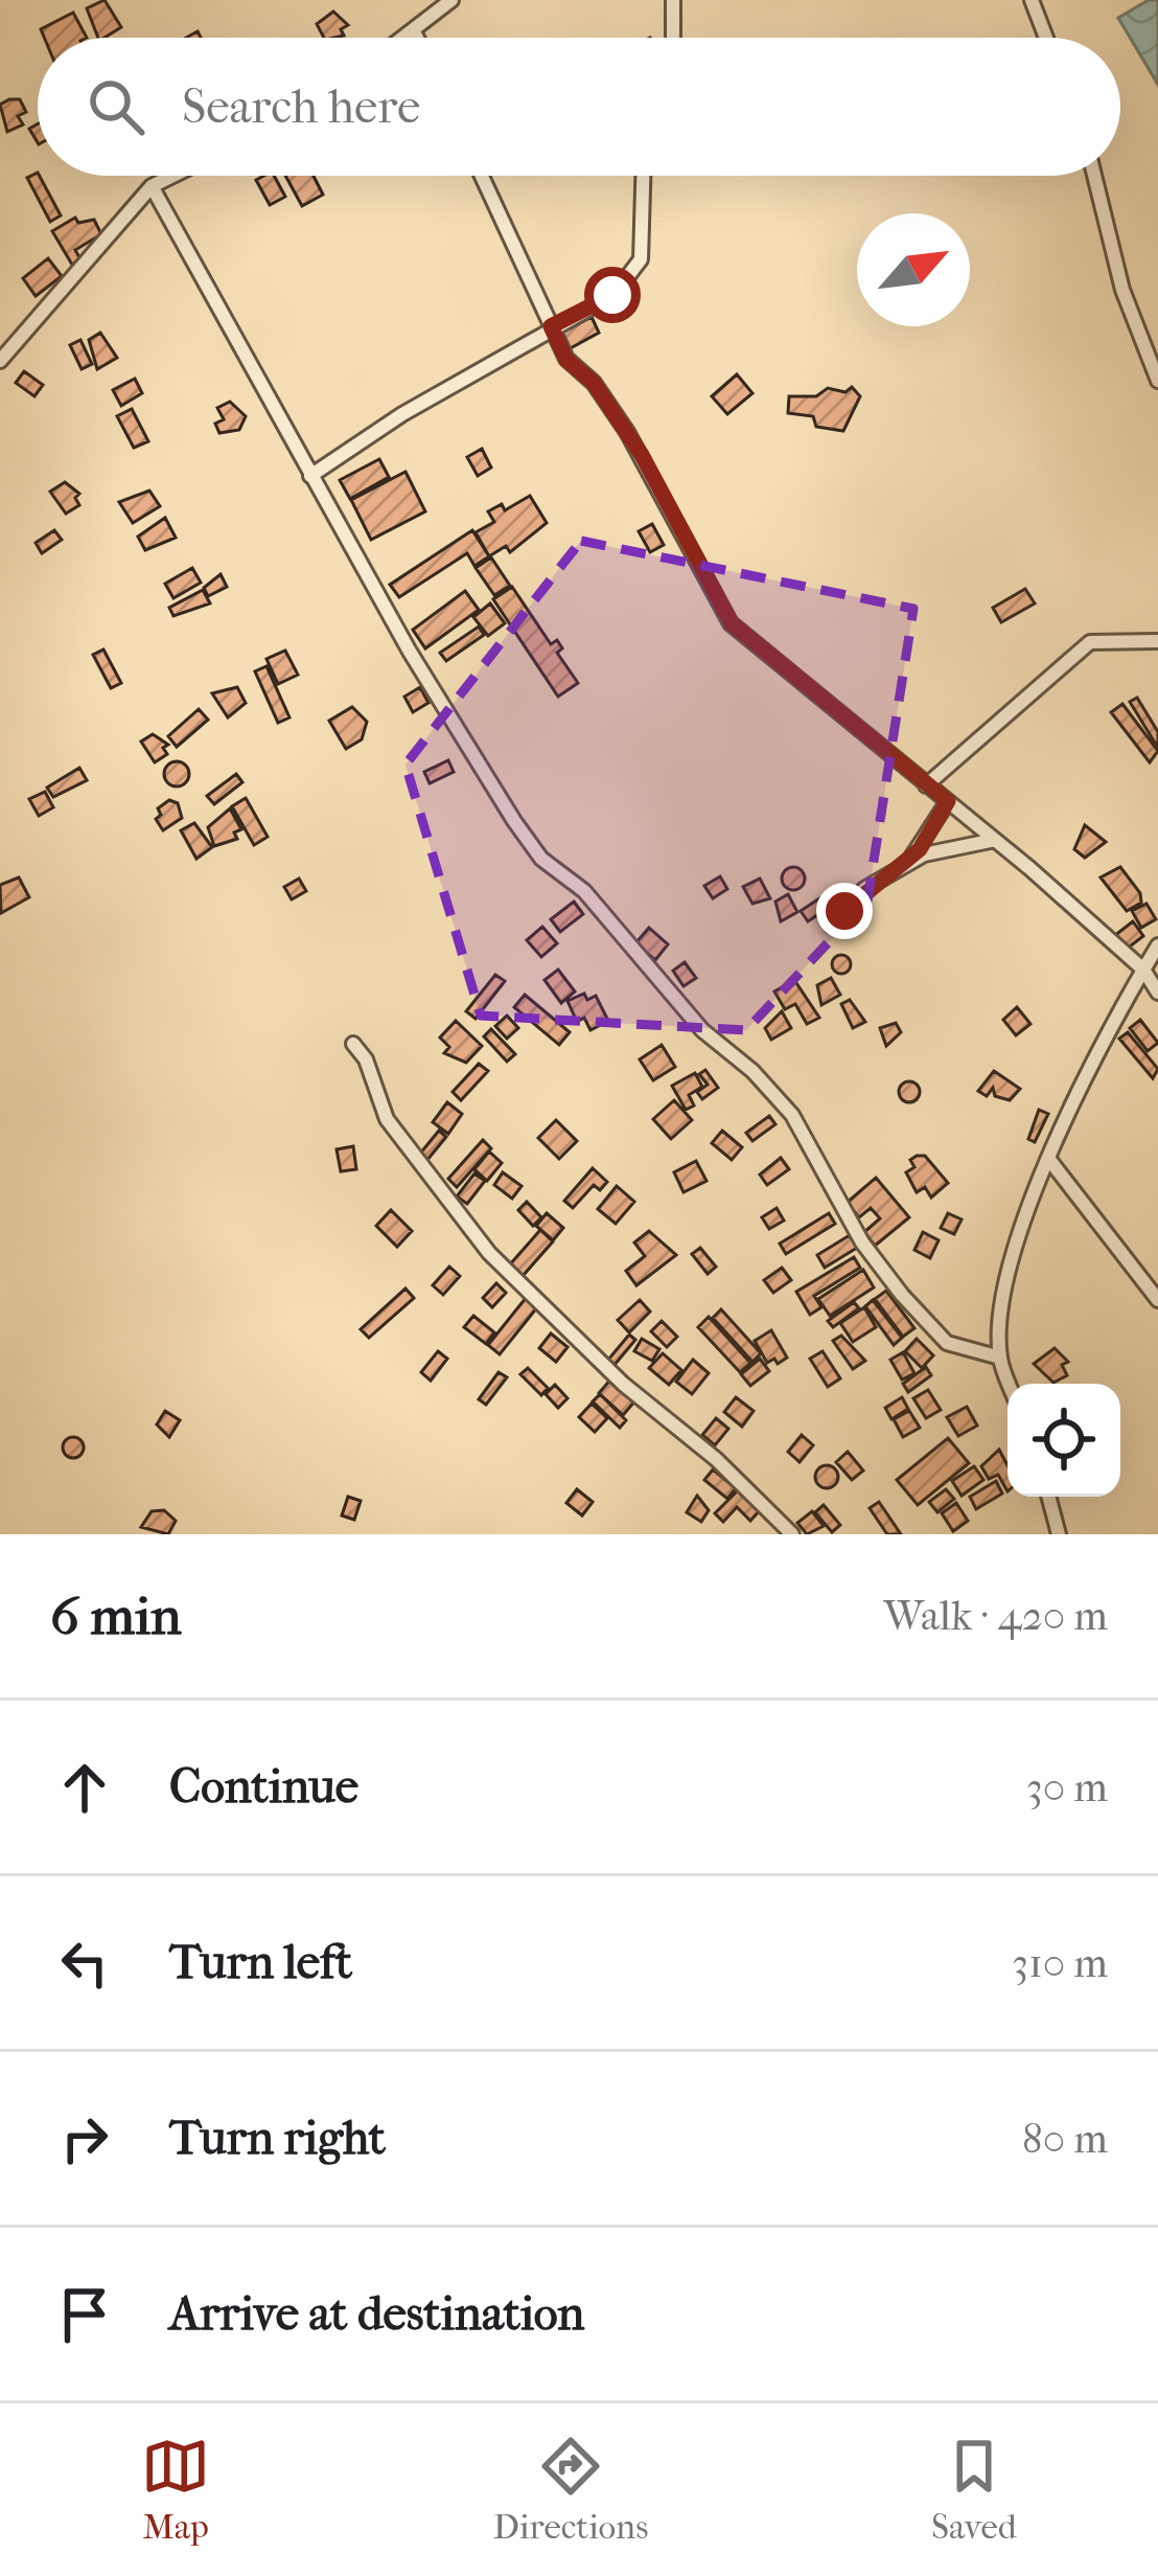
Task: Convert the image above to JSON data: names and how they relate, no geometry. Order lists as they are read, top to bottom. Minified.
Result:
{"north":"top right","page":{"search":"Search here","heading":["6 min","Walk · 420 m"],"list":[["Continue","30 m"],["Turn left","310 m"],["Turn right","80 m"],"Arrive at destination"],"nav":["Map","Directions","Saved"]}}
